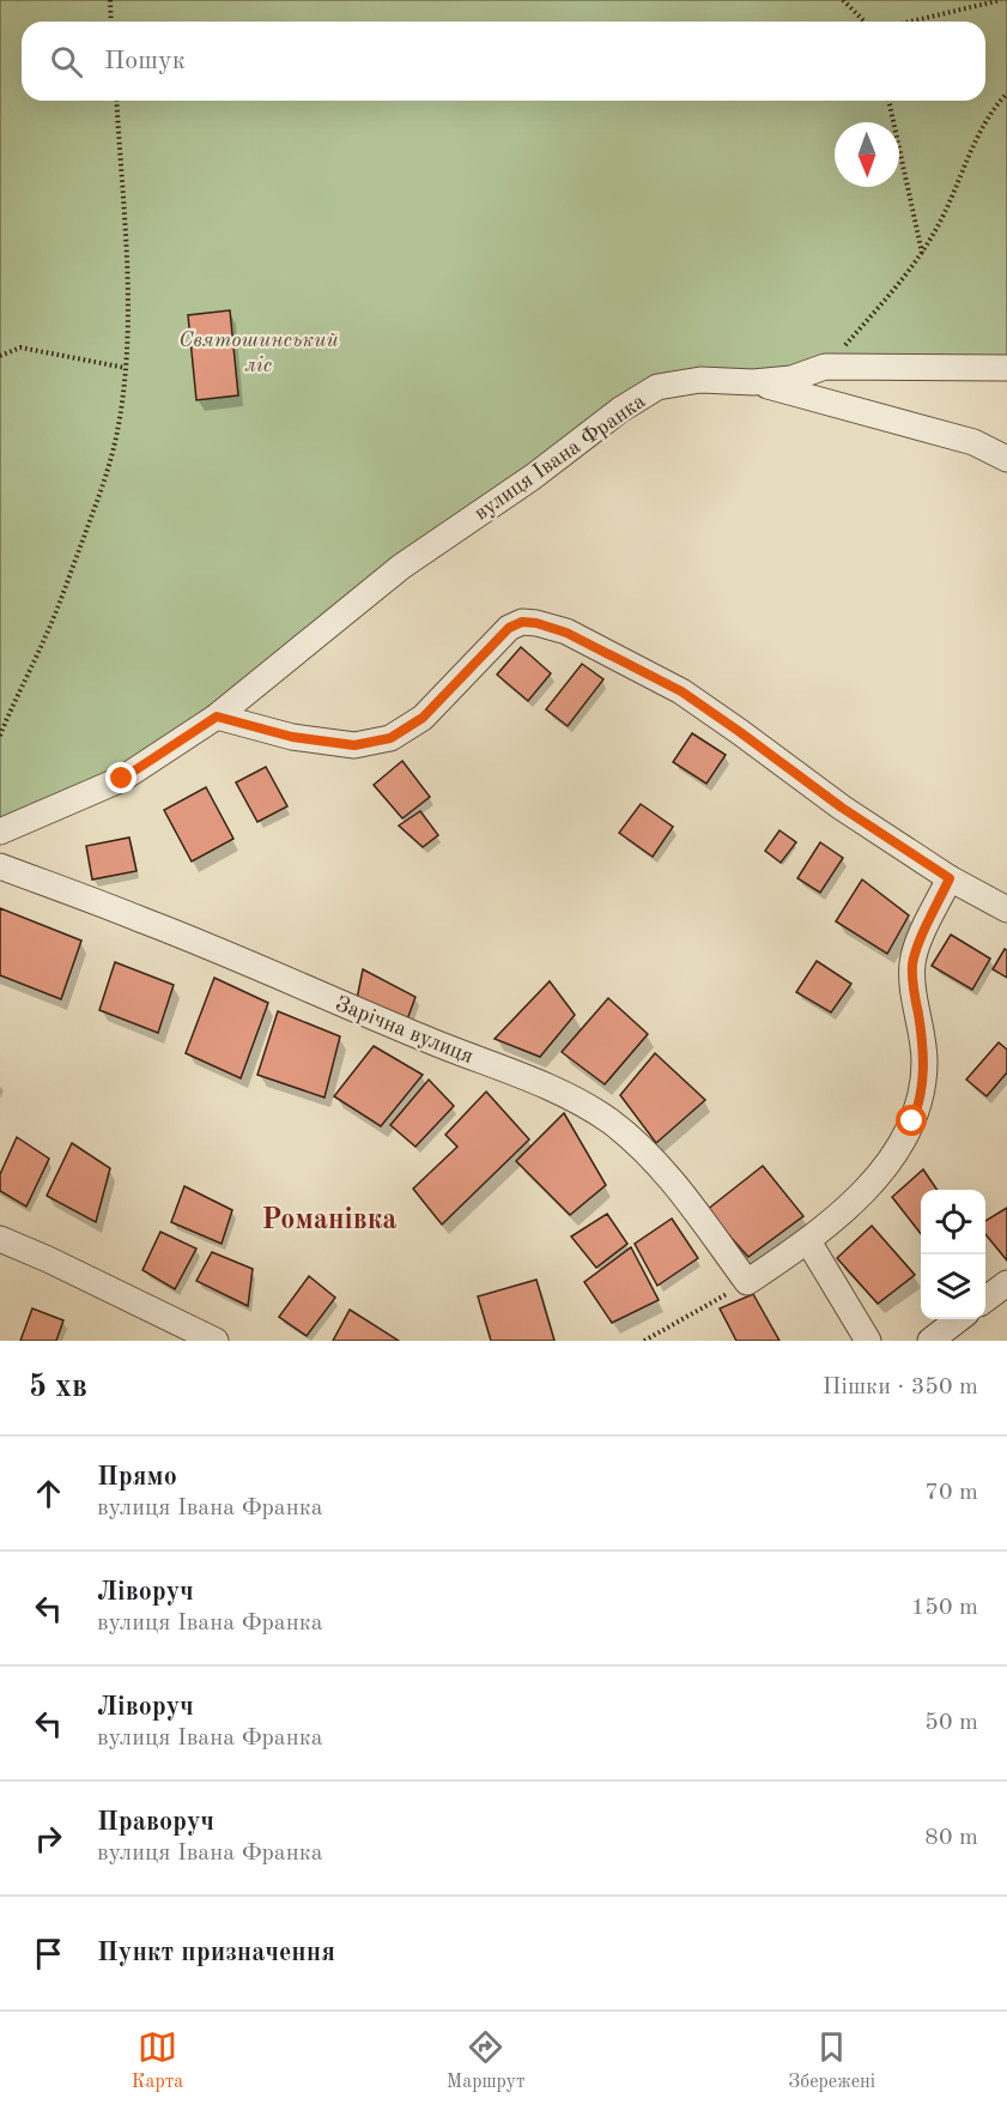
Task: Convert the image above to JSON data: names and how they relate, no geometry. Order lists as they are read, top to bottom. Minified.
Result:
{"streets":{"street":["вулиця Івана Франка","Зарічна вулиця"]},"districts":["Романівка"],"parks":["Святошинський ліс"],"north":"bottom","page":{"search":"Пошук","heading":["5 хв","Пішки · 350 m"],"list":[["Прямо","вулиця Івана Франка","70 m"],["Ліворуч","вулиця Івана Франка","150 m"],["Ліворуч","вулиця Івана Франка","50 m"],["Праворуч","вулиця Івана Франка","80 m"],"Пункт призначення"],"nav":["Карта","Маршрут","Збережені"]}}
